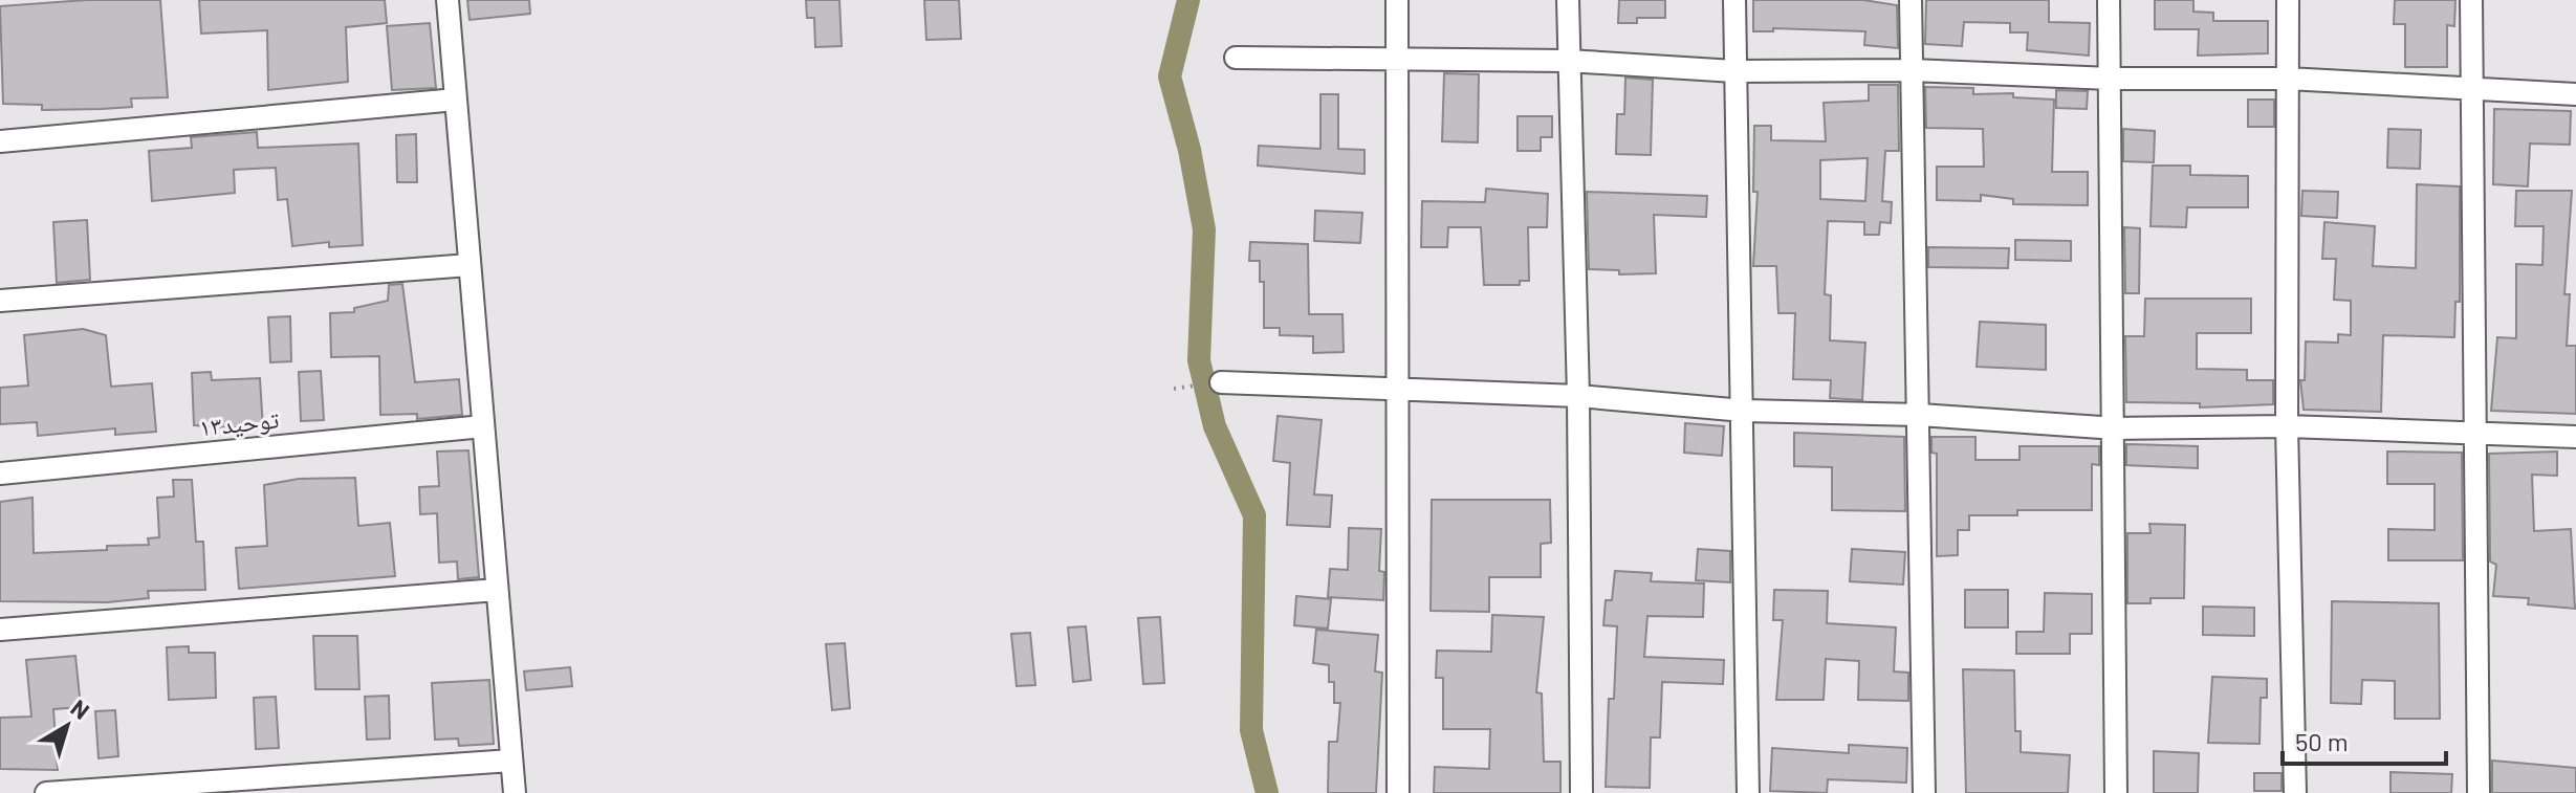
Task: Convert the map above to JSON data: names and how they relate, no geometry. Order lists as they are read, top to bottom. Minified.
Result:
{"streets":{"street":["توحید۱۳"]},"scale_bar":"50 m","north":"top right"}
